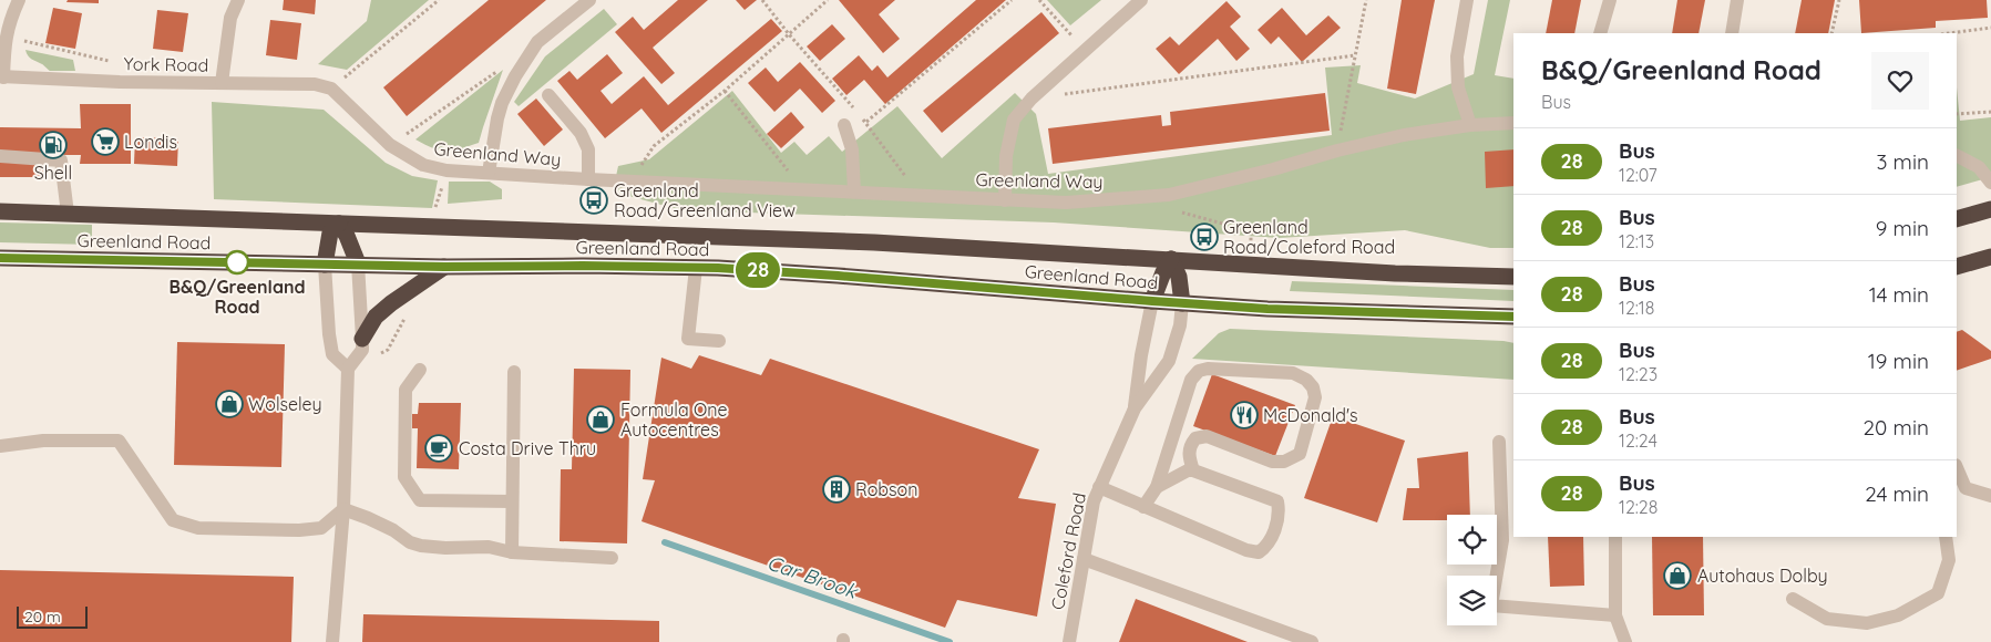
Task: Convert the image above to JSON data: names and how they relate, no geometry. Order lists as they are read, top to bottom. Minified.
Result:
{"streets":{"highway":["Greenland Road"],"street":["York Road","Greenland Way","Coleford Road"]},"crossings":[["York Road","Greenland Way"],["Greenland Road","Coleford Road"]],"water":["Car Brook"],"places":{"supermarket":["Londis"],"fuel station":["Shell"],"bus stop":["Greenland Road/Greenland View","Greenland Road/Coleford Road"],"other":["B&Q/Greenland Road"],"shop":["Wolseley","Formula One Autocentres","Autohaus Dolby"],"restaurant":["McDonald's"],"cafe":["Costa Drive Thru"],"building":["Robson"]},"lines":["bus line 28"],"scale_bar":"20 m","page":{"on_map":"28","heading":["B&Q/Greenland Road","Bus"],"list":[{"mark":"28","name":"Bus","note":"12:07","value":"3 min"},{"mark":"28","name":"Bus","note":"12:13","value":"9 min"},{"mark":"28","name":"Bus","note":"12:18","value":"14 min"},{"mark":"28","name":"Bus","note":"12:23","value":"19 min"},{"mark":"28","name":"Bus","note":"12:24","value":"20 min"},{"mark":"28","name":"Bus","note":"12:28","value":"24 min"}],"scale":"20 m"}}
